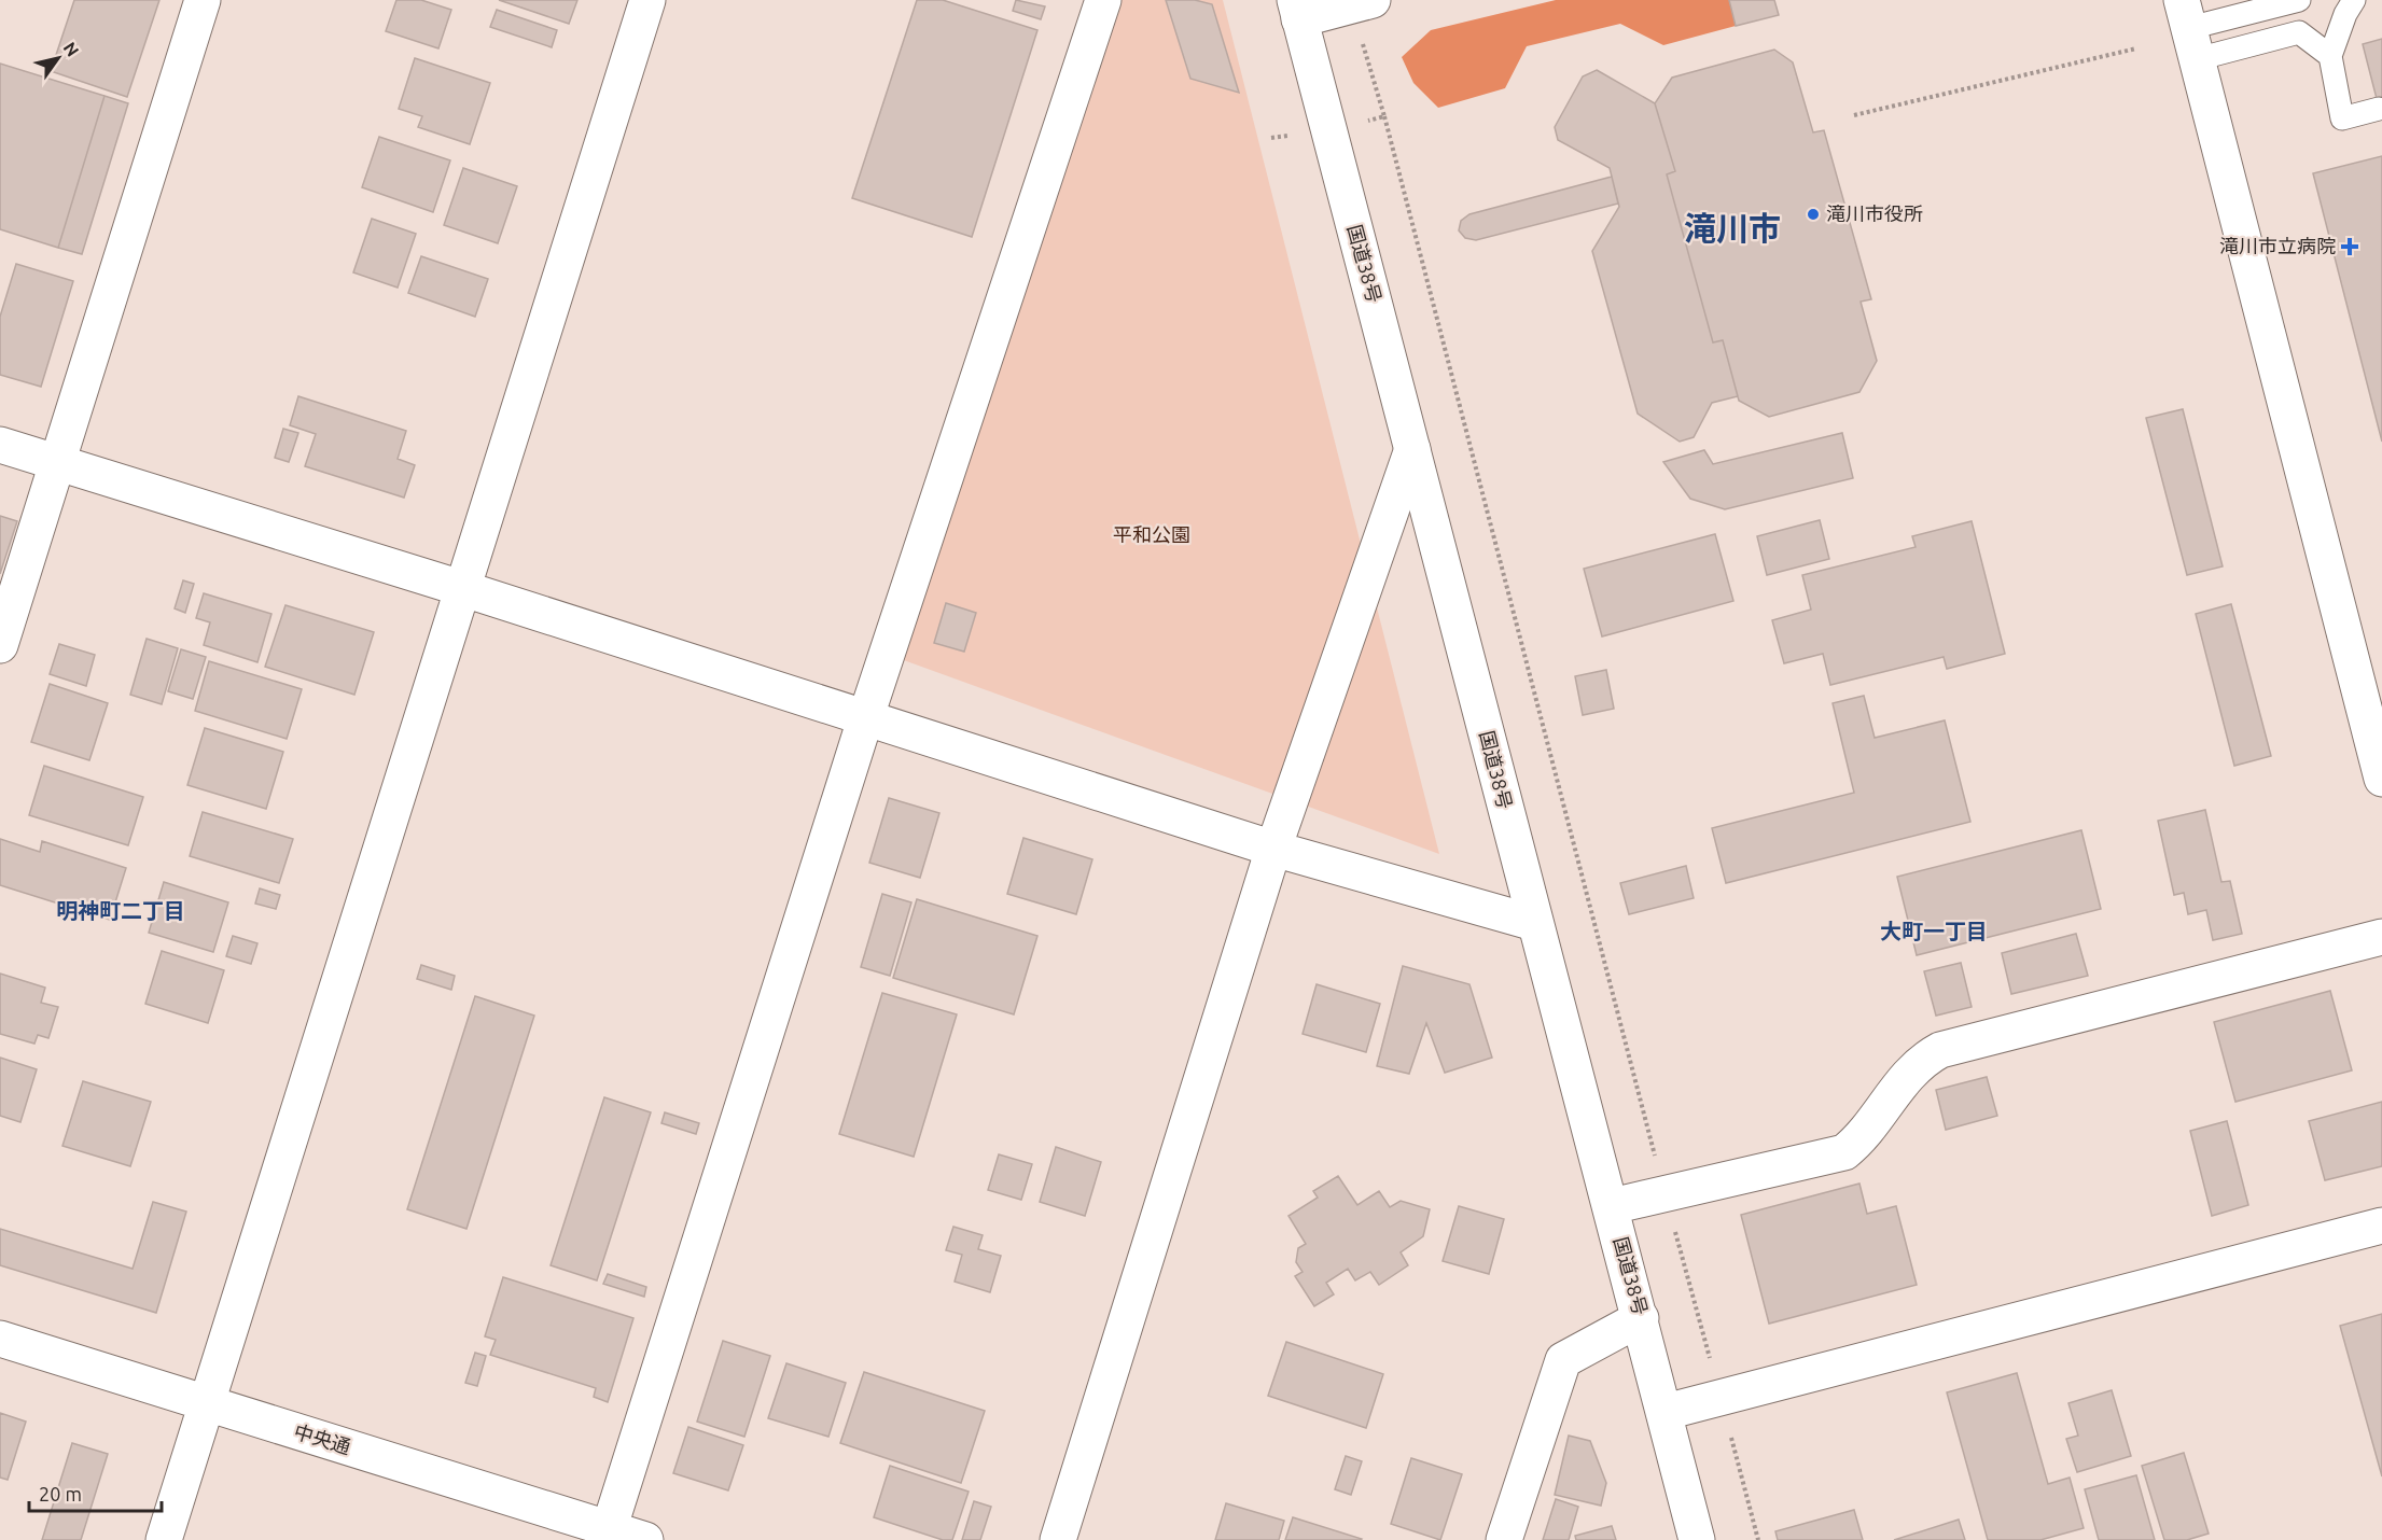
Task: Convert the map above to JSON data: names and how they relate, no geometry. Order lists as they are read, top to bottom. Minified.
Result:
{"streets":{"main road":["国道38号","中央通"]},"districts":["滝川市","明神町二丁目","大町一丁目"],"parks":["平和公園"],"places":{"other":["滝川市役所"],"health":["滝川市立病院"]},"scale_bar":"20 m","north":"top right"}
